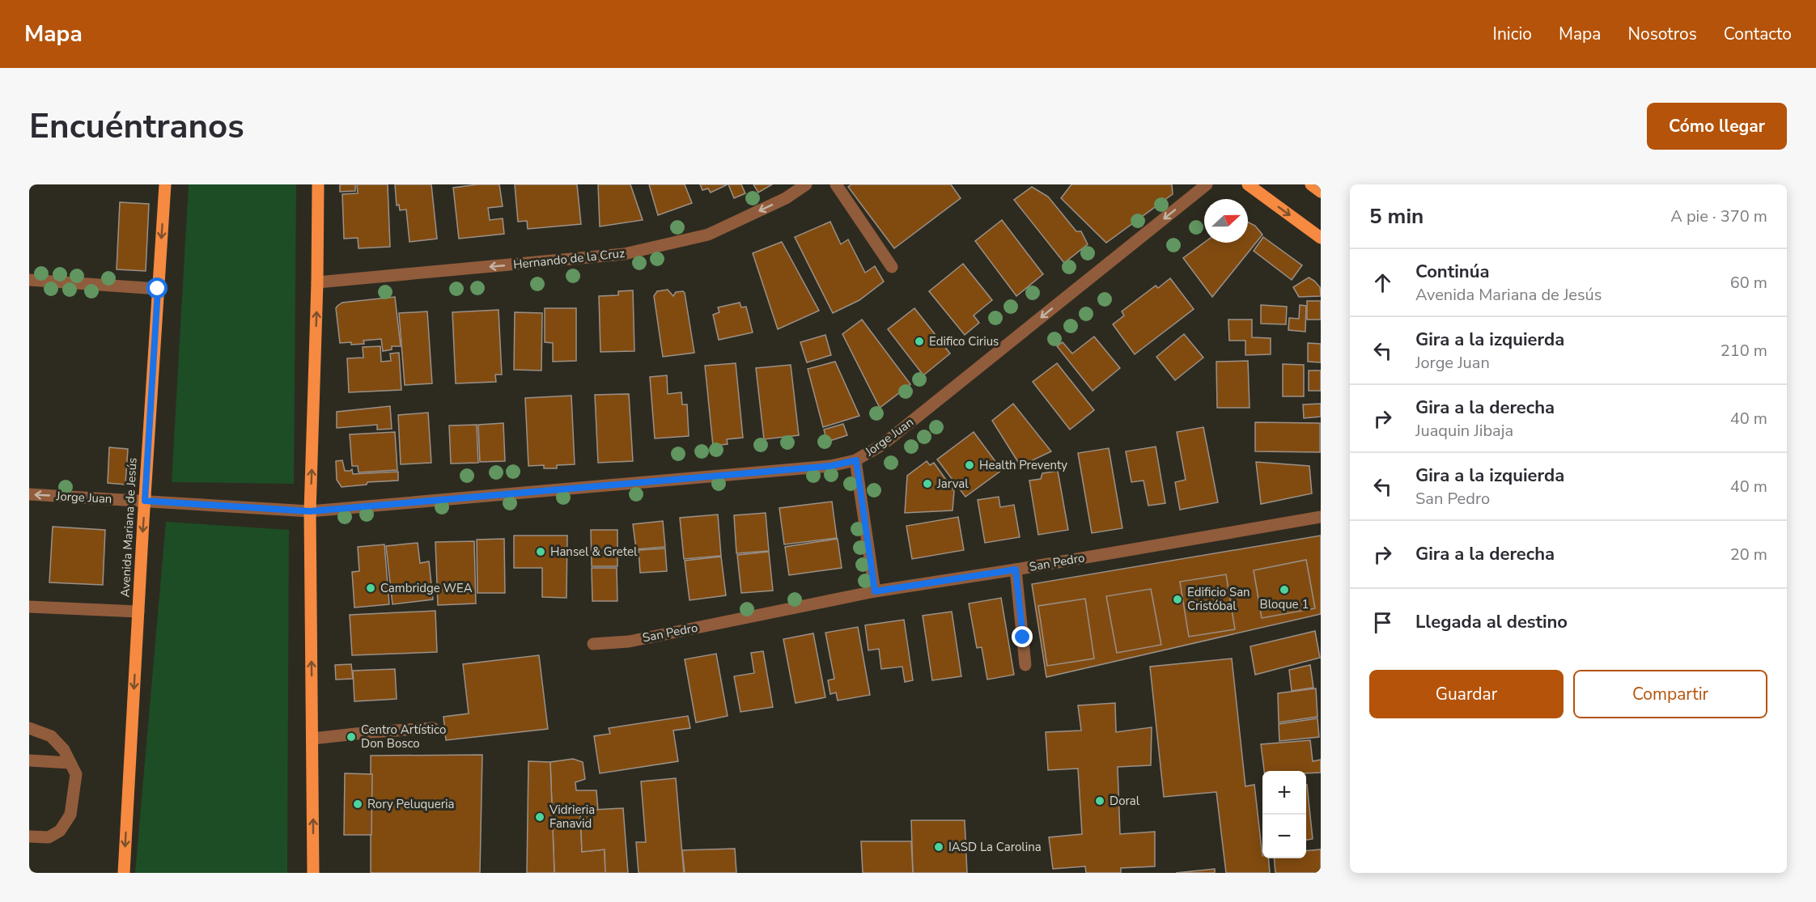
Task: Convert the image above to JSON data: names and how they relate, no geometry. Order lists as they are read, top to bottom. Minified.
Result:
{"streets":{"main road":["Avenida Mariana de Jesús"],"street":["Hernando de la Cruz","Jorge Juan","San Pedro"]},"crossings":[["Jorge Juan","Avenida Mariana de Jesús"]],"one_way":["Hernando de la Cruz","Jorge Juan","Avenida Mariana de Jesús"],"places":["Edifico Cirius","Health Preventy","Jarval","Hansel & Gretel","Cambridge WEA","Bloque 1","Edificio San Cristóbal","Centro Artístico Don Bosco","Doral","Rory Peluqueria","Vidrieria Fanavid","IASD La Carolina"],"north":"right","page":{"header":"Mapa","nav":["Inicio","Mapa","Nosotros","Contacto"],"buttons":["Cómo llegar",["Guardar","Compartir"]],"title":"Encuéntranos","heading":["5 min","A pie · 370 m"],"list":[["Continúa","Avenida Mariana de Jesús","60 m"],["Gira a la izquierda","Jorge Juan","210 m"],["Gira a la derecha","Juaquin Jibaja","40 m"],["Gira a la izquierda","San Pedro","40 m"],["Gira a la derecha","20 m"],"Llegada al destino"],"map_buttons":["+","−"]}}
